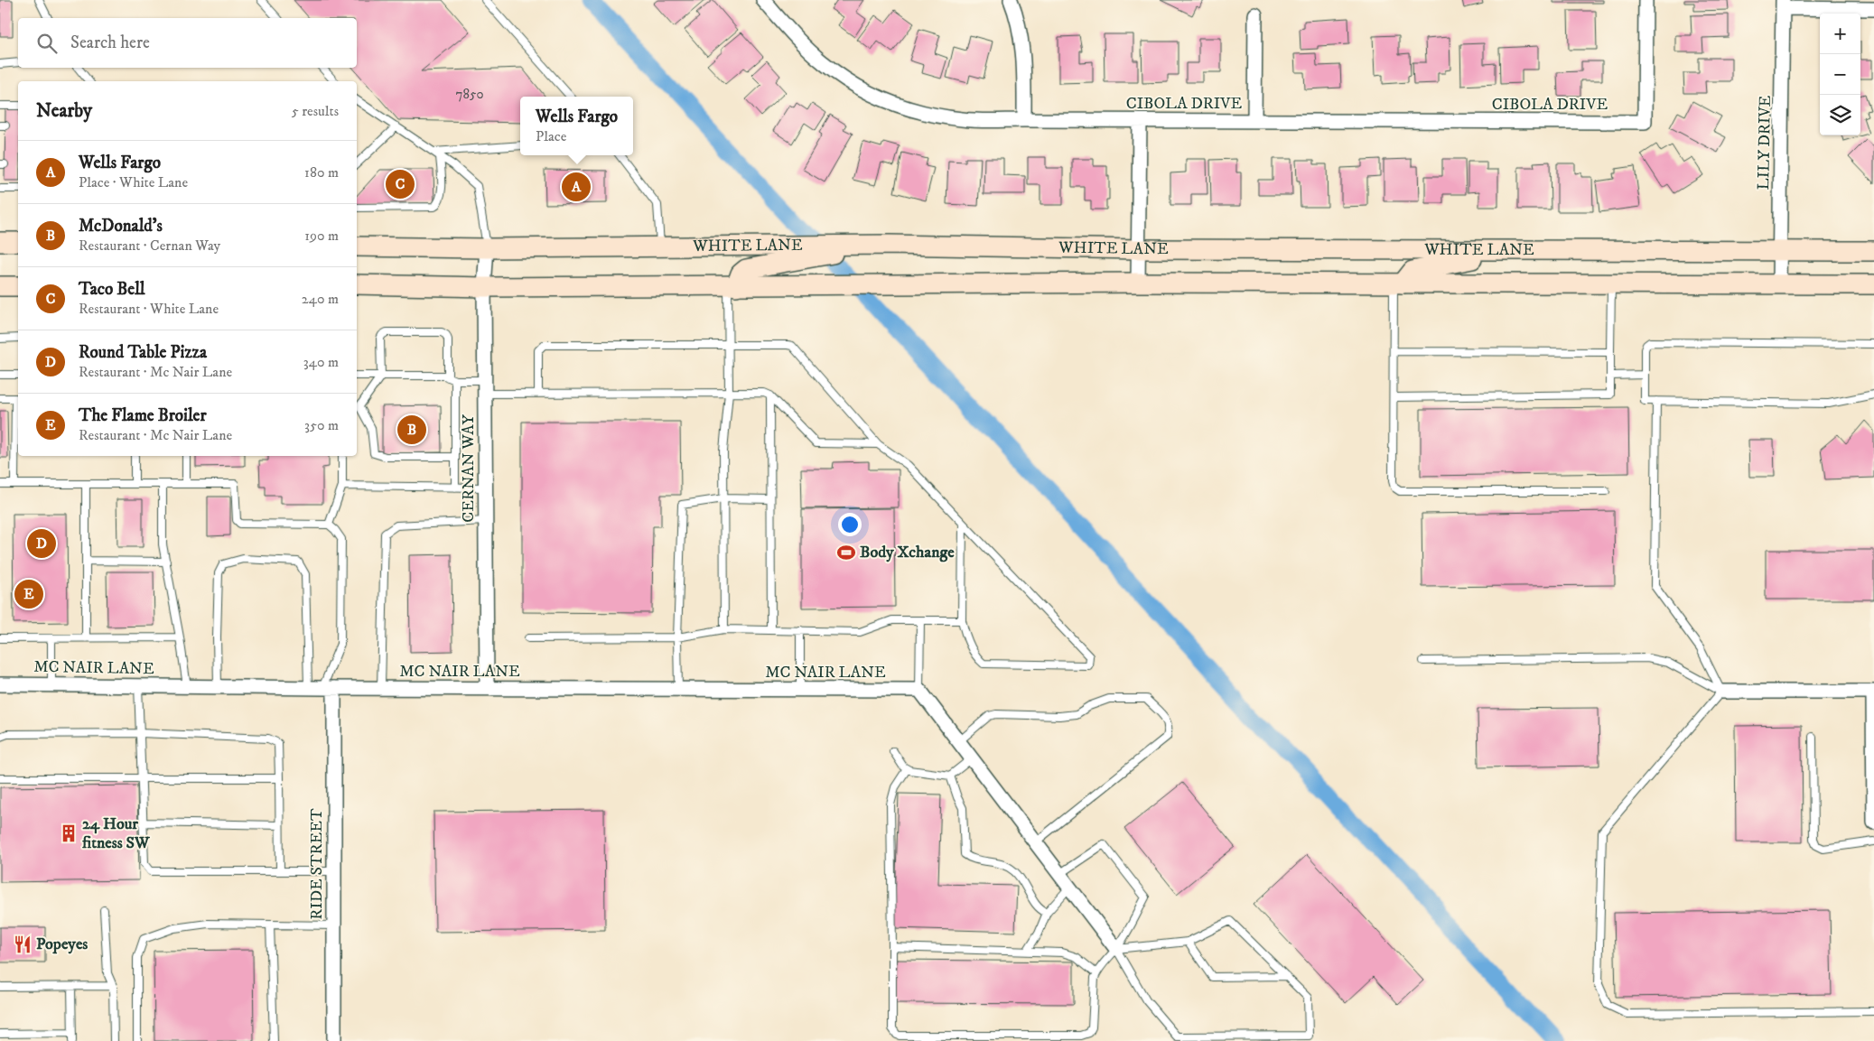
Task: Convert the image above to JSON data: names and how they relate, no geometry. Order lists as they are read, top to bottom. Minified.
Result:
{"streets":{"main road":["WHITE LANE"],"street":["CIBOLA DRIVE","LILY DRIVE","CERNAN WAY","MC NAIR LANE","RIDE STREET"]},"crossings":[["LILY DRIVE","WHITE LANE"],["WHITE LANE","CERNAN WAY"],["CERNAN WAY","MC NAIR LANE"],["MC NAIR LANE","RIDE STREET"]],"places":{"sports":["Body Xchange"],"building":["24 Hour fitness SW"],"restaurant":["Popeyes"]},"house_numbers":["7850"],"page":{"map_buttons":["+","−"],"search":"Search here","heading":["Nearby","5 results"],"popup":["Wells Fargo","Place"],"list":[{"mark":"A","name":"Wells Fargo","note":"Place · White Lane","value":"180 m"},{"mark":"B","name":"McDonald's","note":"Restaurant · Cernan Way","value":"190 m"},{"mark":"C","name":"Taco Bell","note":"Restaurant · White Lane","value":"240 m"},{"mark":"D","name":"Round Table Pizza","note":"Restaurant · Mc Nair Lane","value":"340 m"},{"mark":"E","name":"The Flame Broiler","note":"Restaurant · Mc Nair Lane","value":"350 m"}],"pins":["C","A","B","D","E"]}}
